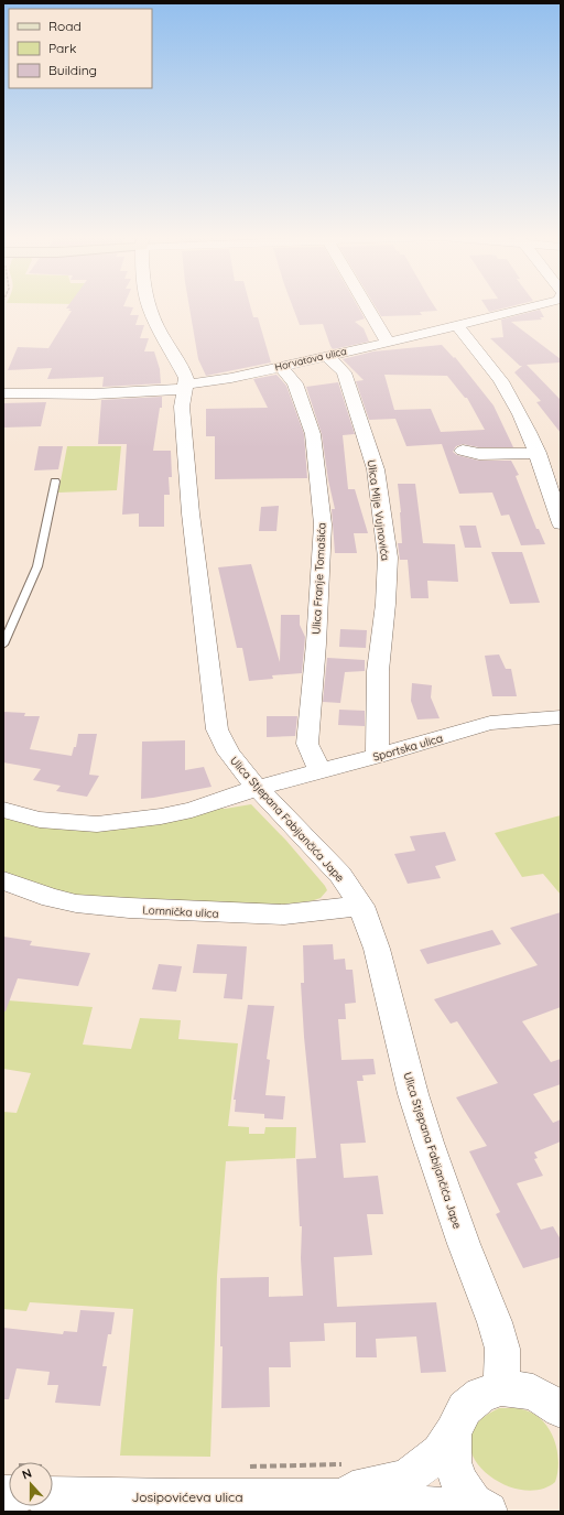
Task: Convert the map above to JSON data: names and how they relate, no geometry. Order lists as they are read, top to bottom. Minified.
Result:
{"streets":{"street":["Horvatova ulica","Ulica Mije Vujnovića","Ulica Franje Tomašića","Sportska ulica","Ulica Stjepana Fabijančića Jape","Lomnička ulica","Josipovićeva ulica"]},"crossings":[["Horvatova ulica","Ulica Mije Vujnovića"],["Horvatova ulica","Ulica Franje Tomašića"],["Horvatova ulica","Ulica Stjepana Fabijančića Jape"],["Ulica Mije Vujnovića","Sportska ulica"],["Ulica Franje Tomašića","Sportska ulica"],["Sportska ulica","Ulica Stjepana Fabijančića Jape"],["Ulica Stjepana Fabijančića Jape","Lomnička ulica"],["Ulica Stjepana Fabijančića Jape","Josipovićeva ulica"]],"legend":["Road","Park","Building"],"north":"top"}
